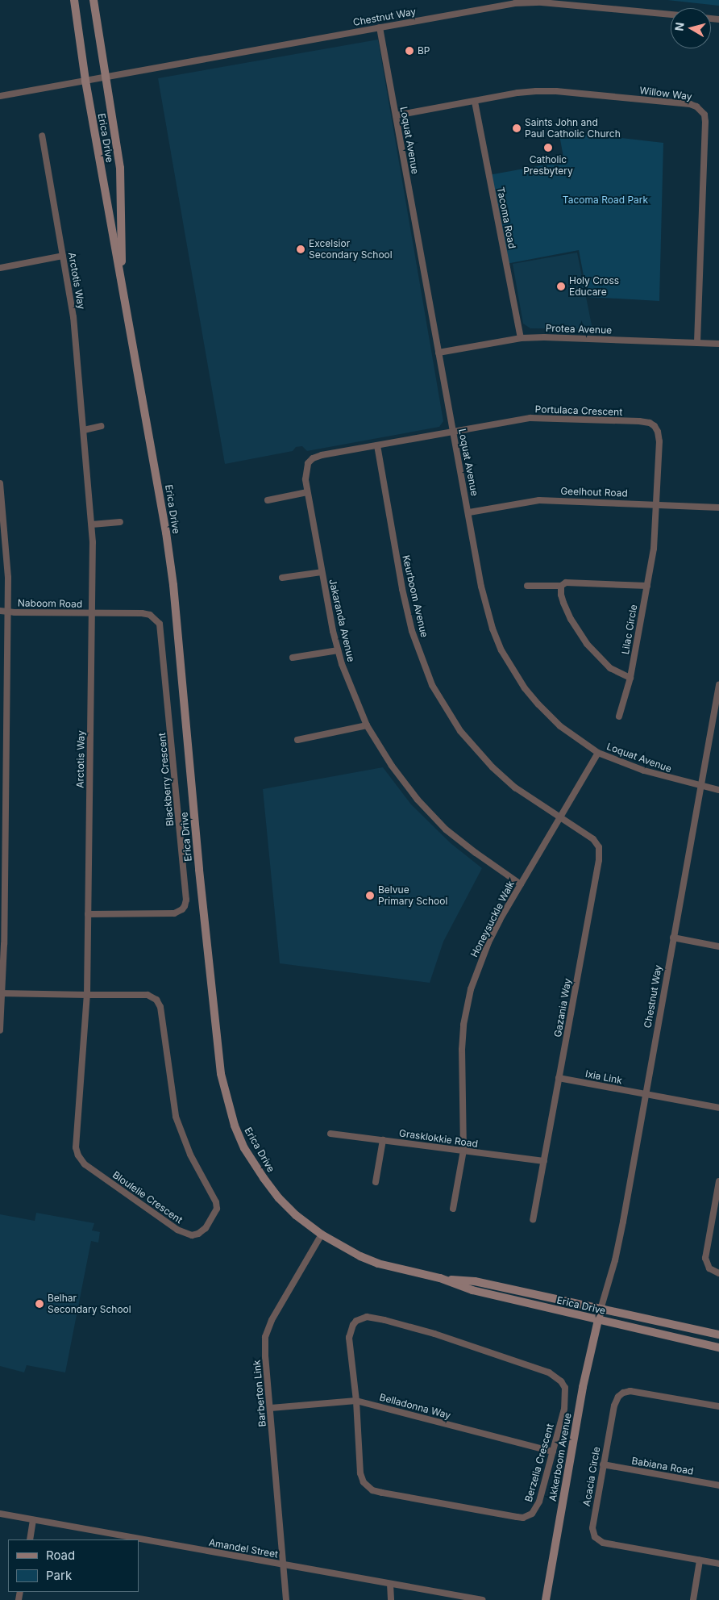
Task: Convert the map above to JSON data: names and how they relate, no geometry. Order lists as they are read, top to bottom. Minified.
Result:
{"streets":{"main road":["Erica Drive","Akkerboom Avenue"],"street":["Chestnut Way","Willow Way","Loquat Avenue","Tacoma Road","Arctotis Way","Protea Avenue","Portulaca Crescent","Geelhout Road","Keurboom Avenue","Naboom Road","Jakaranda Avenue","Lilac Circle","Blackberry Crescent","Honeysuckle Walk","Gazania Way","Ixia Link","Grasklokkie Road","Bloulelie Crescent","Barberton Link","Belladonna Way","Berzelia Crescent","Babiana Road","Acacia Circle","Amandel Street"]},"crossings":[["Chestnut Way","Erica Drive"],["Chestnut Way","Loquat Avenue"],["Chestnut Way","Ixia Link"],["Chestnut Way","Akkerboom Avenue"],["Willow Way","Loquat Avenue"],["Willow Way","Tacoma Road"],["Willow Way","Protea Avenue"],["Erica Drive","Barberton Link"],["Erica Drive","Akkerboom Avenue"],["Loquat Avenue","Protea Avenue"],["Loquat Avenue","Portulaca Crescent"],["Loquat Avenue","Geelhout Road"],["Loquat Avenue","Honeysuckle Walk"],["Tacoma Road","Protea Avenue"],["Arctotis Way","Naboom Road"],["Arctotis Way","Blackberry Crescent"],["Arctotis Way","Bloulelie Crescent"],["Portulaca Crescent","Geelhout Road"],["Portulaca Crescent","Keurboom Avenue"],["Portulaca Crescent","Jakaranda Avenue"],["Portulaca Crescent","Lilac Circle"],["Geelhout Road","Lilac Circle"],["Keurboom Avenue","Honeysuckle Walk"],["Keurboom Avenue","Gazania Way"],["Naboom Road","Blackberry Crescent"],["Jakaranda Avenue","Honeysuckle Walk"],["Honeysuckle Walk","Gazania Way"],["Honeysuckle Walk","Grasklokkie Road"],["Gazania Way","Ixia Link"],["Gazania Way","Grasklokkie Road"],["Barberton Link","Belladonna Way"],["Barberton Link","Amandel Street"],["Belladonna Way","Berzelia Crescent"],["Babiana Road","Acacia Circle"]],"parks":["Tacoma Road Park"],"places":["BP","Saints John and Paul Catholic Church","Catholic Presbytery","Excelsior Secondary School","Holy Cross Educare","Belvue Primary School","Belhar Secondary School"],"legend":["Road","Park"],"north":"left"}
